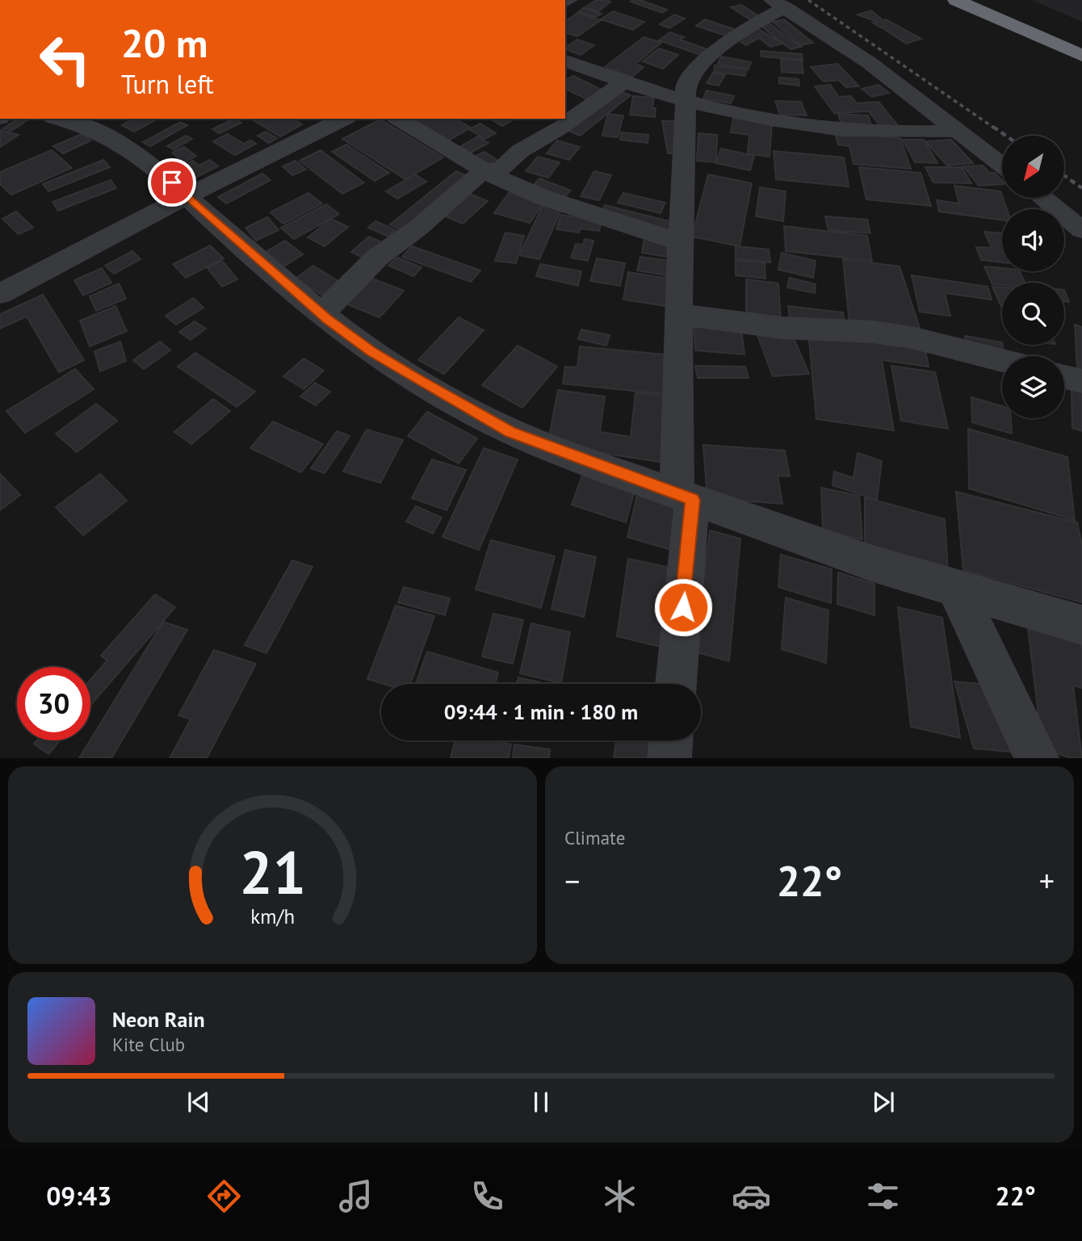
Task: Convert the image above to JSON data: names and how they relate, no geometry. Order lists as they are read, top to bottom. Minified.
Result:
{"north":"bottom left","page":{"turn":["20 m","Turn left"],"limit":"30","trip":"09:44 · 1 min · 180 m","tile":"Climate","heat":["−","22°","+"],"song":["Neon Rain","Kite Club"],"tabs":["09:43","22°"],"gauge":["21","km/h"]}}
